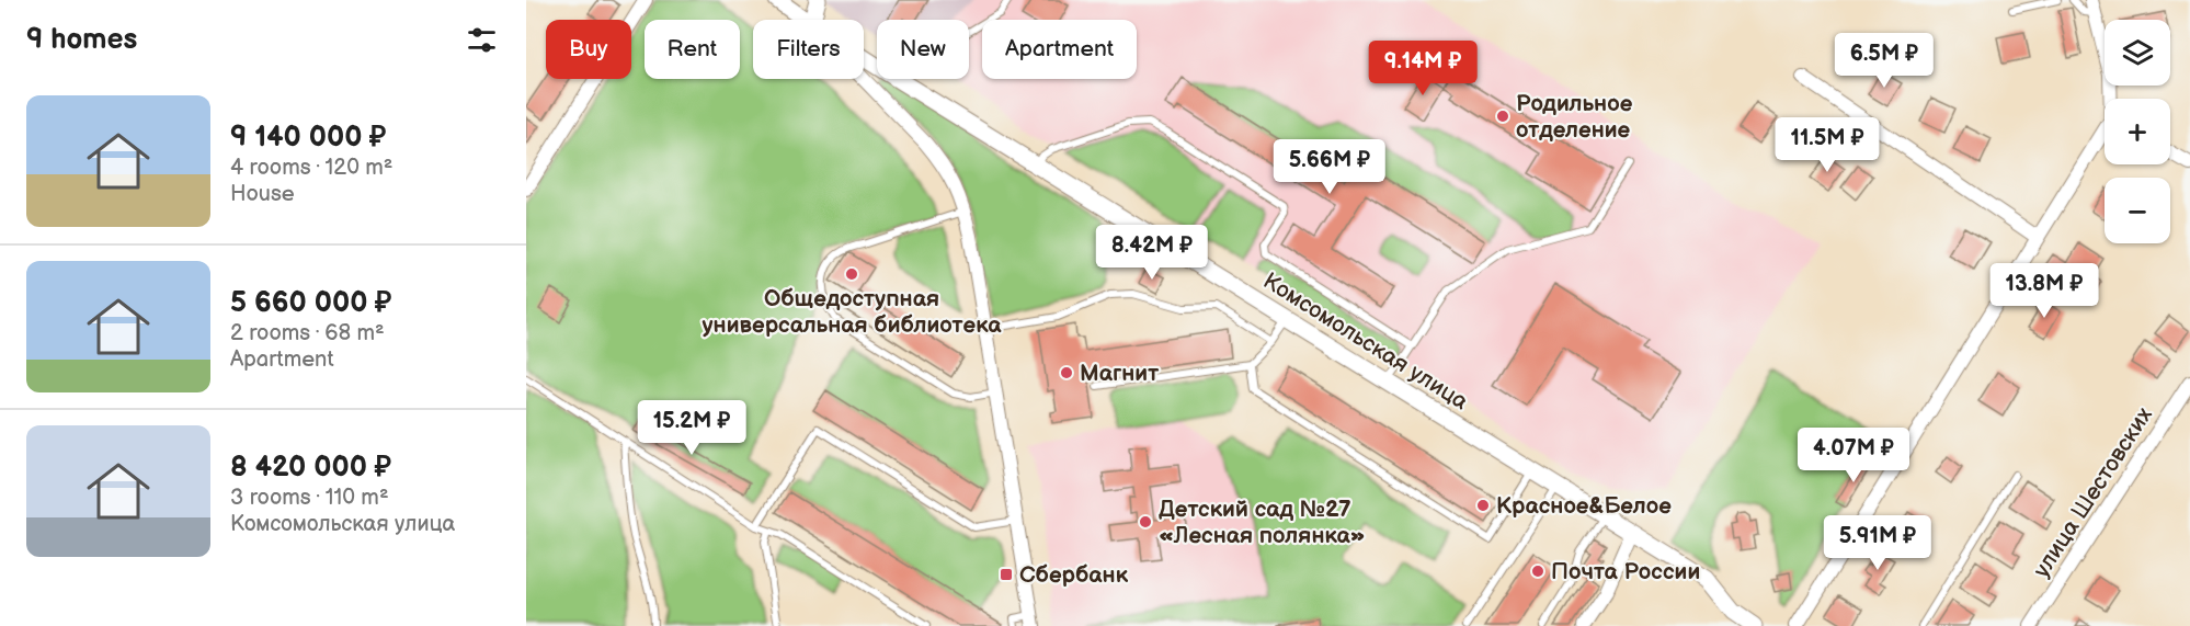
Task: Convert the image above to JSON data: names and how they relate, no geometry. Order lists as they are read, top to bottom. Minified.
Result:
{"streets":{"street":["Комсомольская улица","улица Шестовских"]},"places":{"other":["Родильное отделение","Общедоступная универсальная библиотека","Магнит","Красное&Белое","Детский сад №27 «Лесная полянка»","Почта России"],"transit":["Сбербанк"]},"page":{"heading":"9 homes","map_buttons":["+","−"],"chip":["Buy","Rent","Filters","New","Apartment"],"price":["6.5M ₽","9.14M ₽","11.5M ₽","5.66M ₽","8.42M ₽","13.8M ₽","15.2M ₽","4.07M ₽","5.91M ₽"],"list":[{"name":"9 140 000 ₽","note":"4 rooms · 120 m² · House"},{"name":"5 660 000 ₽","note":"2 rooms · 68 m² · Apartment"},{"name":"8 420 000 ₽","note":"3 rooms · 110 m² · Комсомольская улица"}]}}
